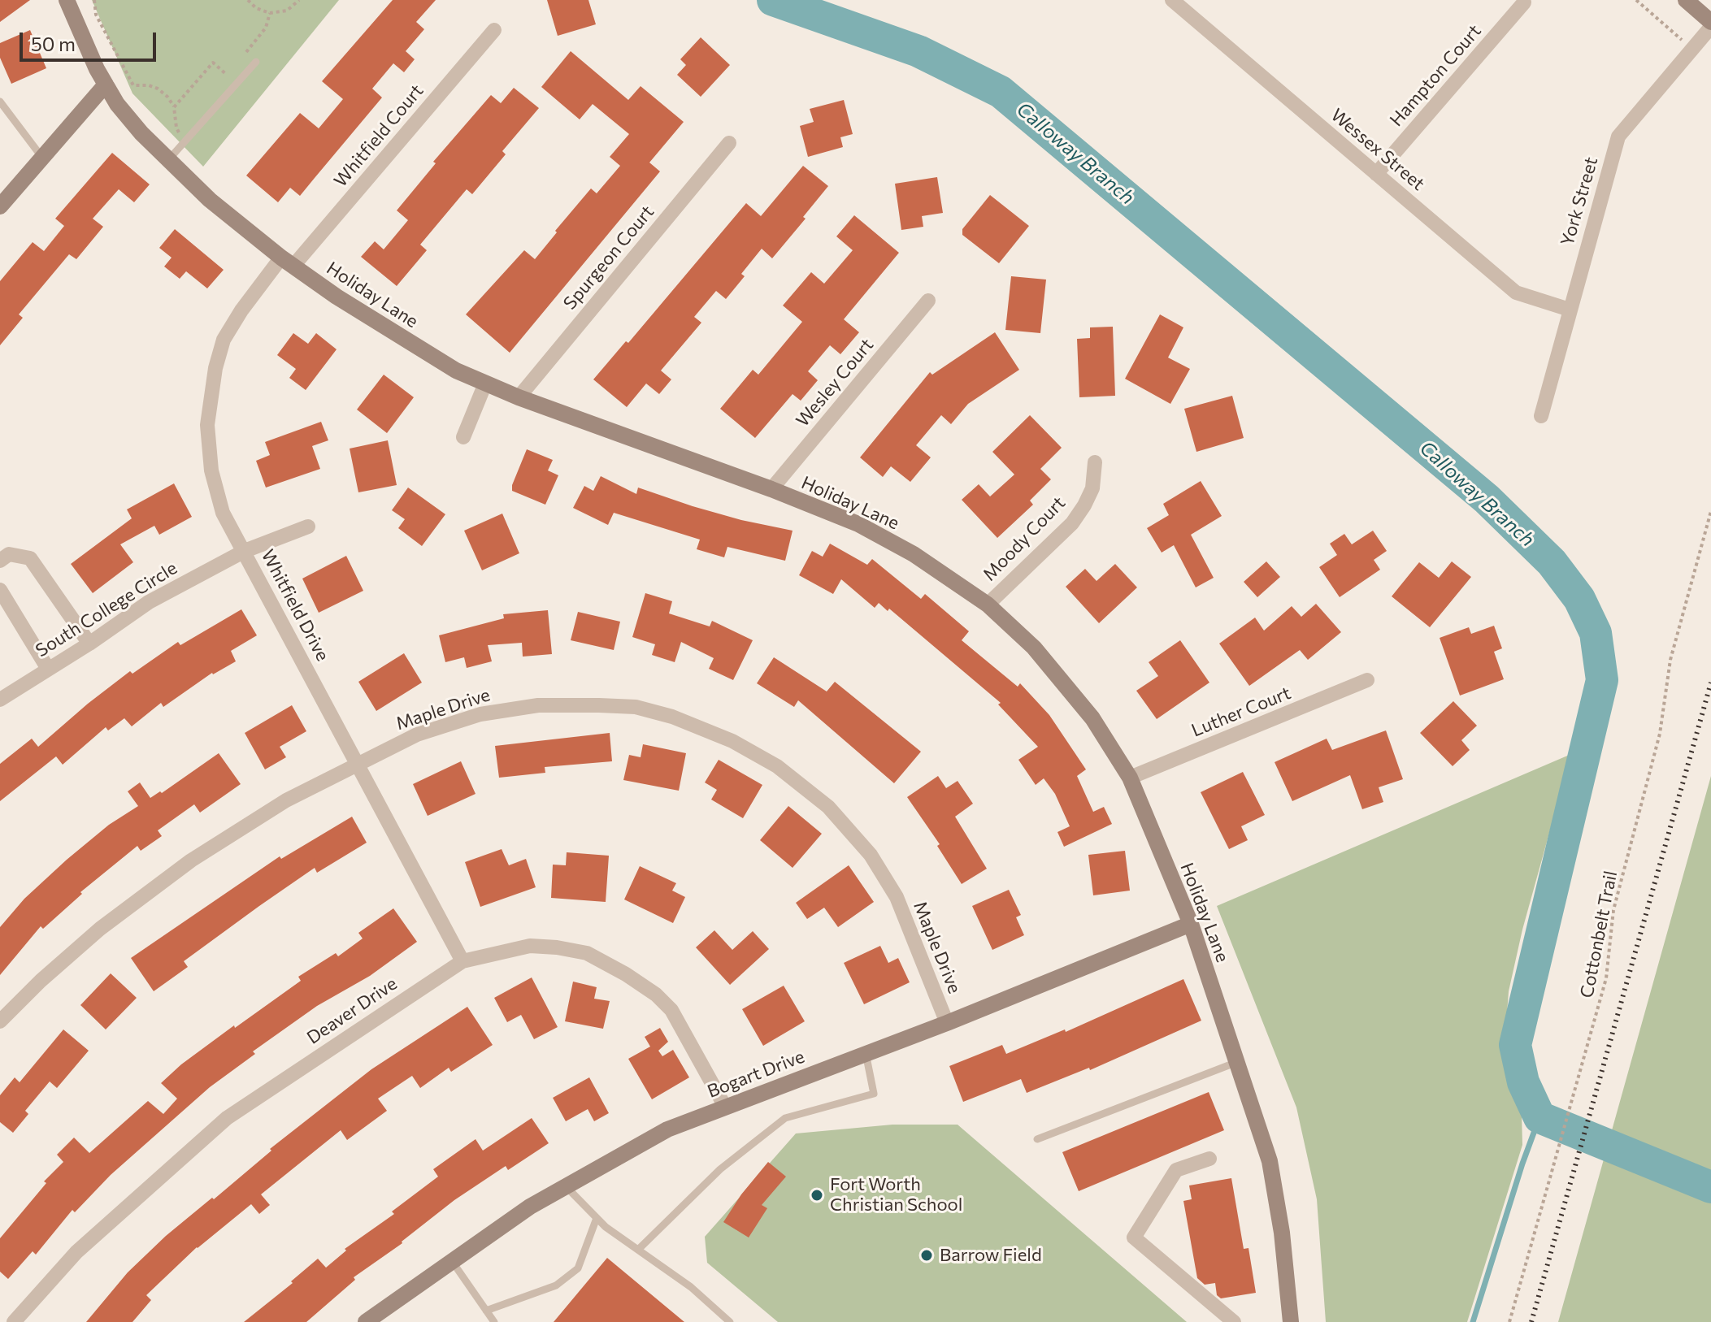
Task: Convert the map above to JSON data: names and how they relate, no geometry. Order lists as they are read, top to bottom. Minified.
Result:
{"streets":{"street":["Hampton Court","Whitfield Court","Wessex Street","York Street","Spurgeon Court","Holiday Lane","Wesley Court","Moody Court","Whitfield Drive","South College Circle","Maple Drive","Luther Court","Deaver Drive","Bogart Drive"],"path":["Cottonbelt Trail"]},"crossings":[["Hampton Court","Wessex Street"],["Whitfield Court","Holiday Lane"],["Whitfield Court","Whitfield Drive"],["Wessex Street","York Street"],["Spurgeon Court","Holiday Lane"],["Holiday Lane","Wesley Court"],["Holiday Lane","Moody Court"],["Holiday Lane","Whitfield Drive"],["Holiday Lane","Luther Court"],["Holiday Lane","Bogart Drive"],["Whitfield Drive","South College Circle"],["Whitfield Drive","Maple Drive"],["Whitfield Drive","Deaver Drive"],["Maple Drive","Bogart Drive"],["Deaver Drive","Bogart Drive"]],"water":["Calloway Branch"],"places":["Fort Worth Christian School","Barrow Field"],"scale_bar":"50 m"}
